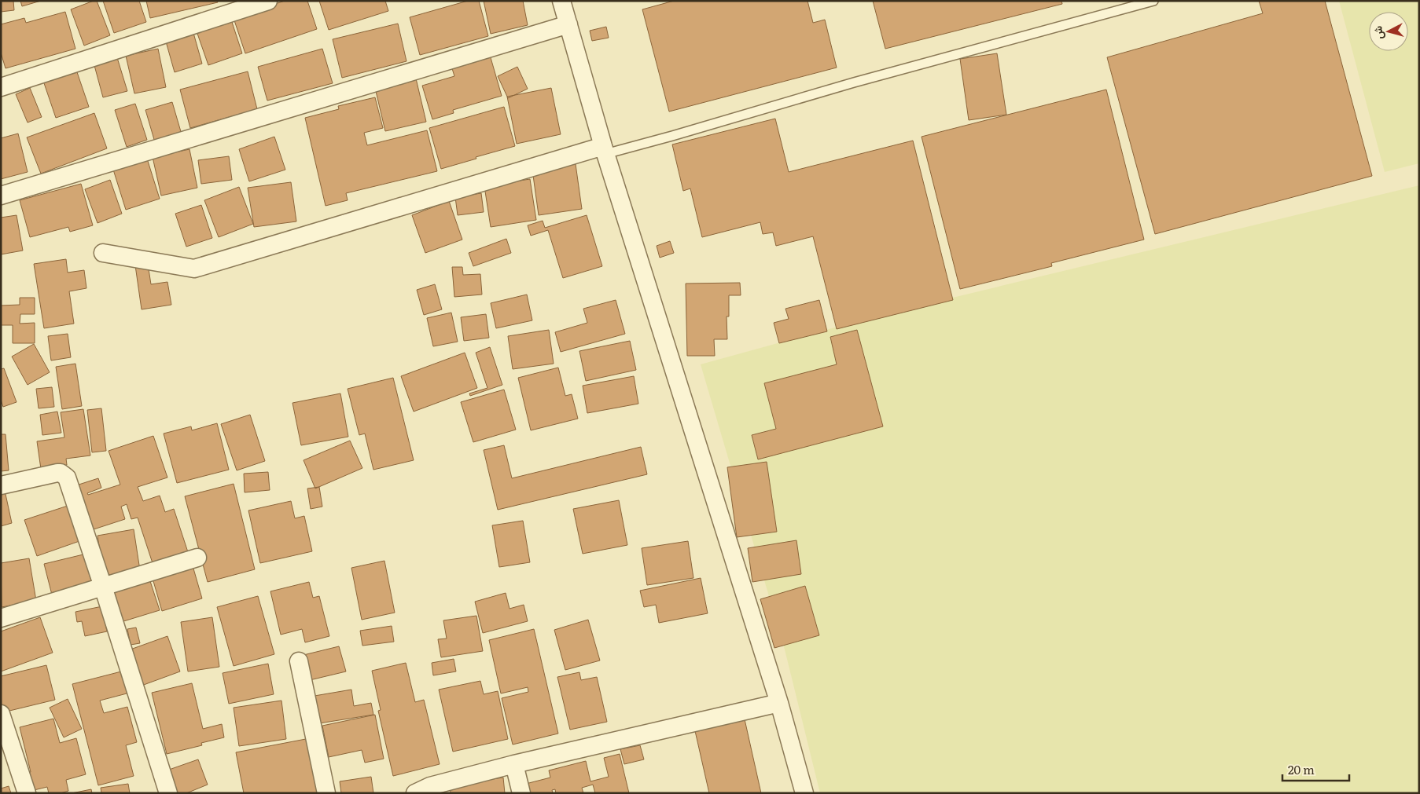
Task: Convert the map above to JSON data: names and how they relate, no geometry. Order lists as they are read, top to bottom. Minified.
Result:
{"scale_bar":"20 m","north":"left"}
